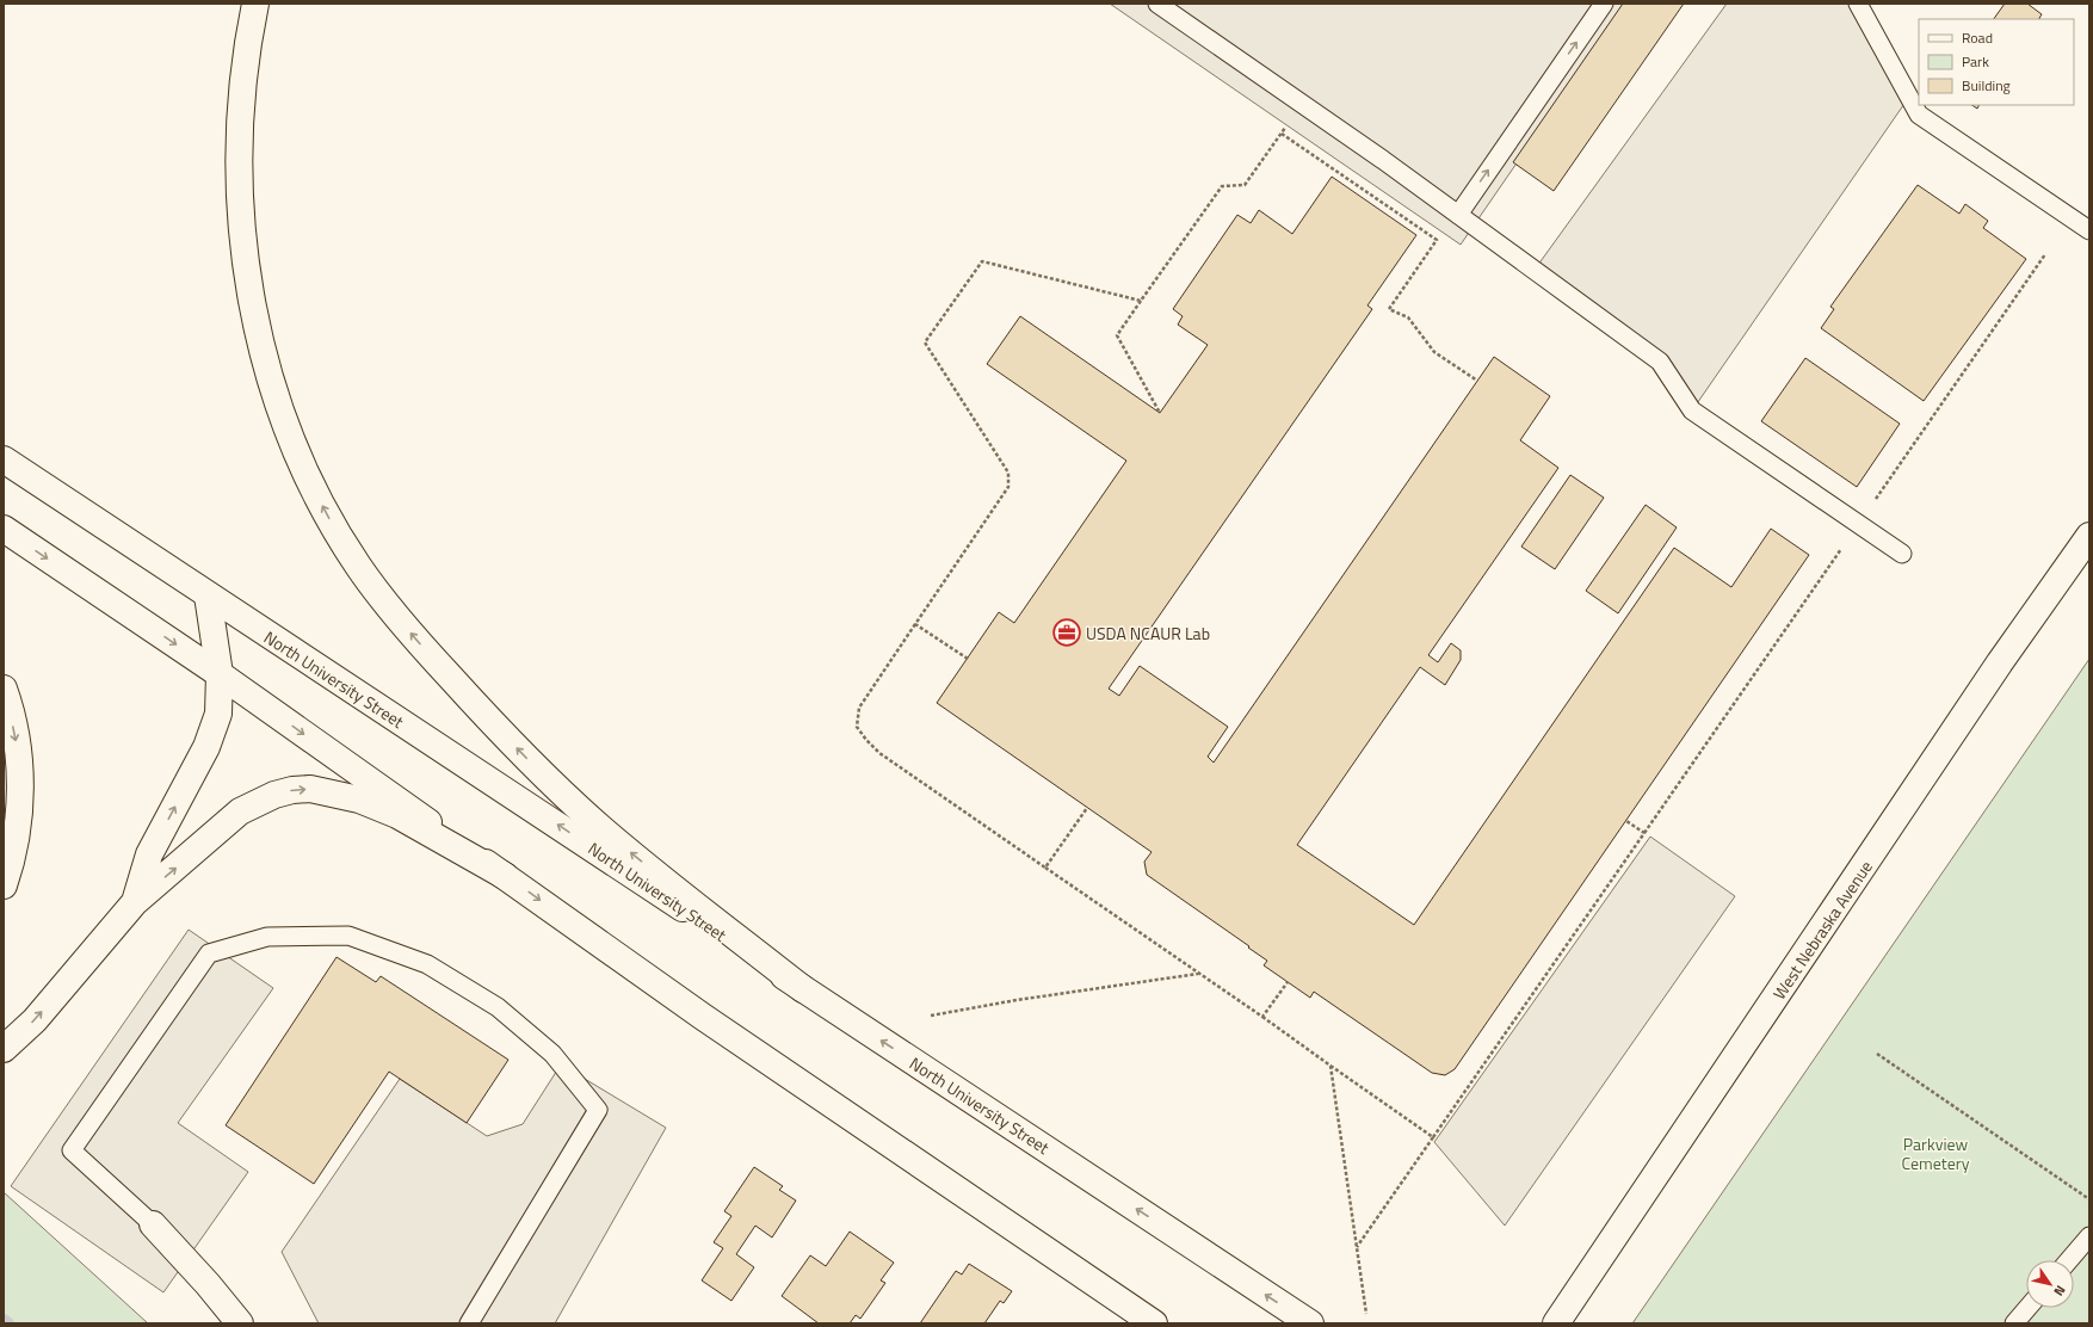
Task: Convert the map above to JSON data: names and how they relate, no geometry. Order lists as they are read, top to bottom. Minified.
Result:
{"streets":{"main road":["North University Street","West Nebraska Avenue"]},"parks":["Parkview Cemetery"],"places":{"office":["USDA NCAUR Lab"]},"legend":["Road","Park","Building"],"north":"bottom right"}
